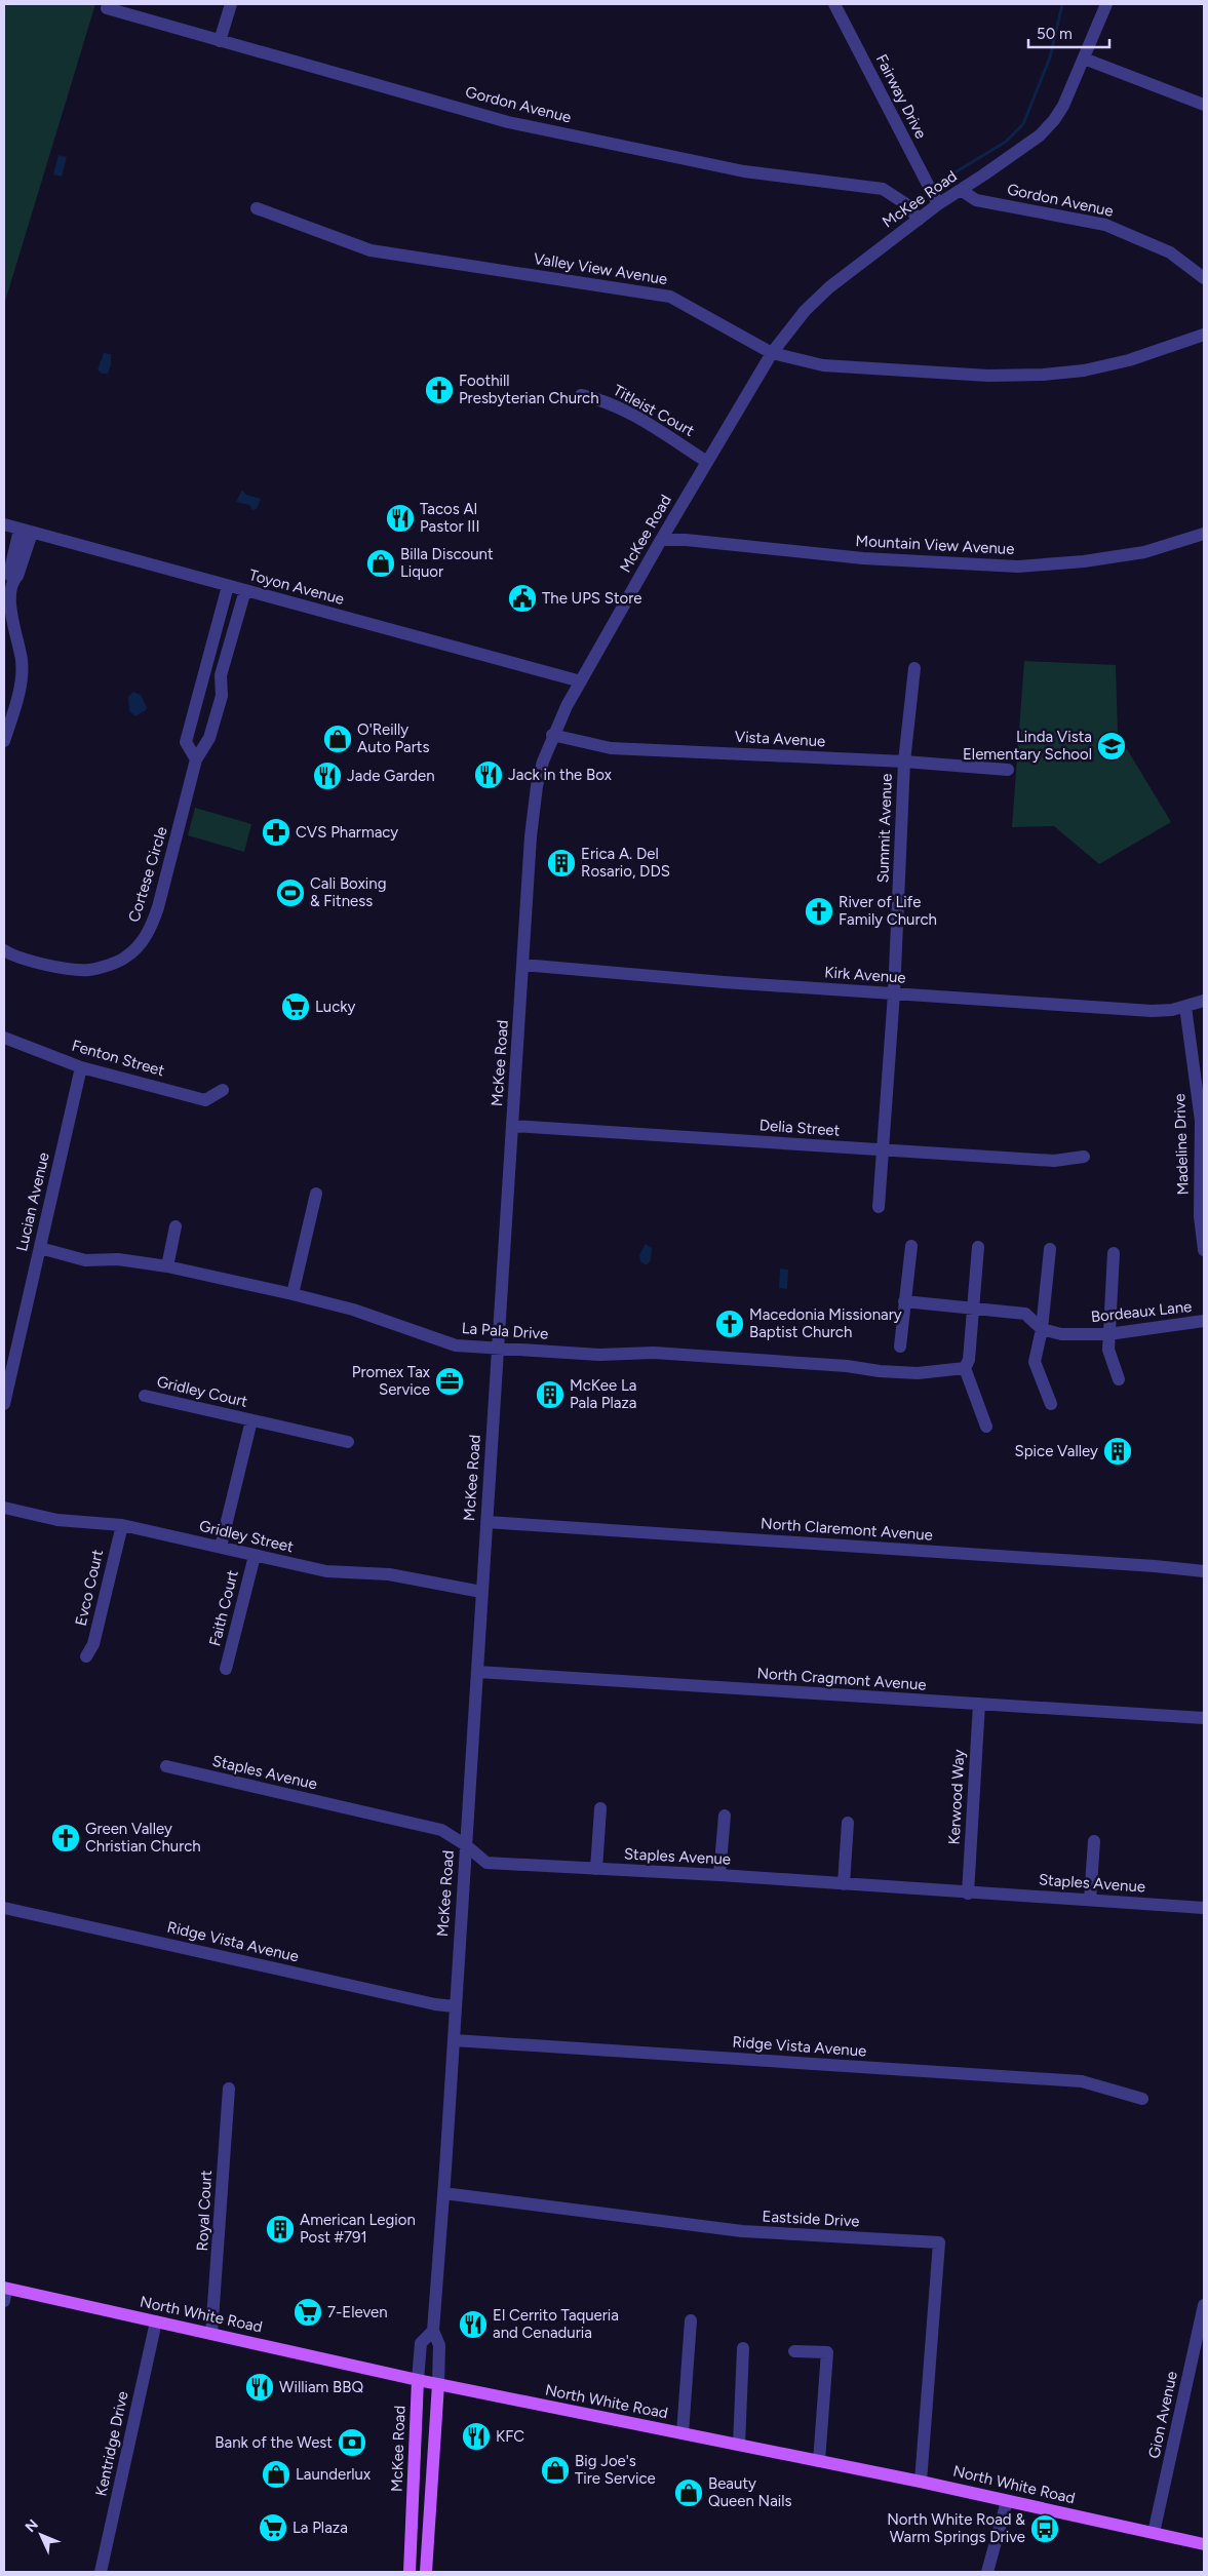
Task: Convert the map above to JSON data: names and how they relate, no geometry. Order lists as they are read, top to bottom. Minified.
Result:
{"streets":{"main road":["McKee Road","North White Road"],"street":["Fairway Drive","Gordon Avenue","Valley View Avenue","Titleist Court","Mountain View Avenue","Toyon Avenue","Vista Avenue","Summit Avenue","Cortese Circle","Kirk Avenue","Fenton Street","Delia Street","Madeline Drive","Lucian Avenue","Bordeaux Lane","La Pala Drive","Gridley Court","North Claremont Avenue","Gridley Street","Evco Court","Faith Court","North Cragmont Avenue","Staples Avenue","Kerwood Way","Ridge Vista Avenue","Royal Court","Eastside Drive","Gion Avenue","Kentridge Drive"]},"crossings":[["Fairway Drive","McKee Road"],["Gordon Avenue","McKee Road"],["McKee Road","Valley View Avenue"],["McKee Road","Titleist Court"],["McKee Road","Mountain View Avenue"],["McKee Road","Toyon Avenue"],["McKee Road","Vista Avenue"],["McKee Road","Kirk Avenue"],["McKee Road","Delia Street"],["McKee Road","La Pala Drive"],["McKee Road","North Claremont Avenue"],["McKee Road","Gridley Street"],["McKee Road","North Cragmont Avenue"],["McKee Road","Staples Avenue"],["McKee Road","Ridge Vista Avenue"],["McKee Road","Eastside Drive"],["McKee Road","North White Road"],["Toyon Avenue","Cortese Circle"],["Vista Avenue","Summit Avenue"],["Summit Avenue","Kirk Avenue"],["Summit Avenue","Delia Street"],["Kirk Avenue","Madeline Drive"],["Fenton Street","Lucian Avenue"],["Lucian Avenue","La Pala Drive"],["Gridley Court","Gridley Street"],["Gridley Street","Evco Court"],["Gridley Street","Faith Court"],["North Cragmont Avenue","Kerwood Way"],["Staples Avenue","Kerwood Way"],["Royal Court","North White Road"],["Eastside Drive","North White Road"],["North White Road","Gion Avenue"],["North White Road","Kentridge Drive"]],"places":{"church":["Foothill Presbyterian Church","River of Life Family Church","Macedonia Missionary Baptist Church","Green Valley Christian Church"],"restaurant":["Tacos Al Pastor III","Jack in the Box","Jade Garden","El Cerrito Taqueria and Cenaduria","William BBQ","KFC"],"shop":["Billa Discount Liquor","O'Reilly Auto Parts","Big Joe's Tire Service","Launderlux","Beauty Queen Nails"],"public building":["The UPS Store"],"school or university":["Linda Vista Elementary School"],"pharmacy":["CVS Pharmacy"],"building":["Erica A. Del Rosario, DDS","McKee La Pala Plaza","Spice Valley","American Legion Post #791"],"sports":["Cali Boxing & Fitness"],"supermarket":["Lucky","7-Eleven","La Plaza"],"office":["Promex Tax Service"],"bank":["Bank of the West"],"bus stop":["North White Road & Warm Springs Drive"]},"scale_bar":"50 m","north":"top left"}
